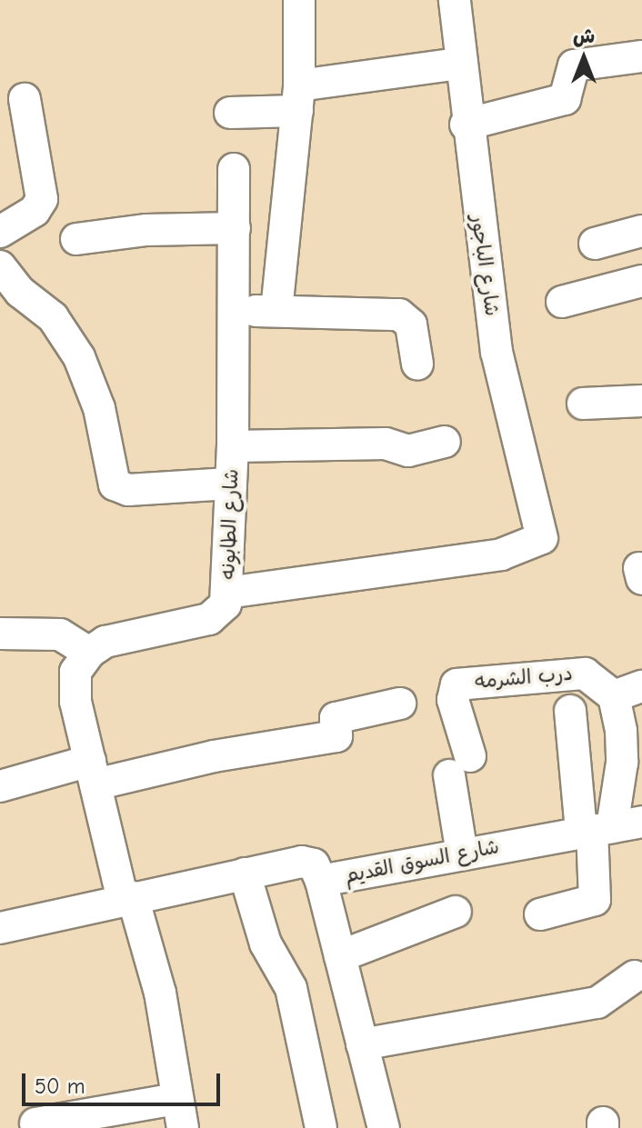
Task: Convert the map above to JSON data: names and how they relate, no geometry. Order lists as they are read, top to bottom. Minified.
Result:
{"streets":{"street":["شارع الباجور","شارع الطابونه","درب الشرمه","شارع السوق القديم"]},"crossings":[["شارع الباجور","شارع الطابونه"],["درب الشرمه","شارع السوق القديم"]],"scale_bar":"50 m","north":"top"}
